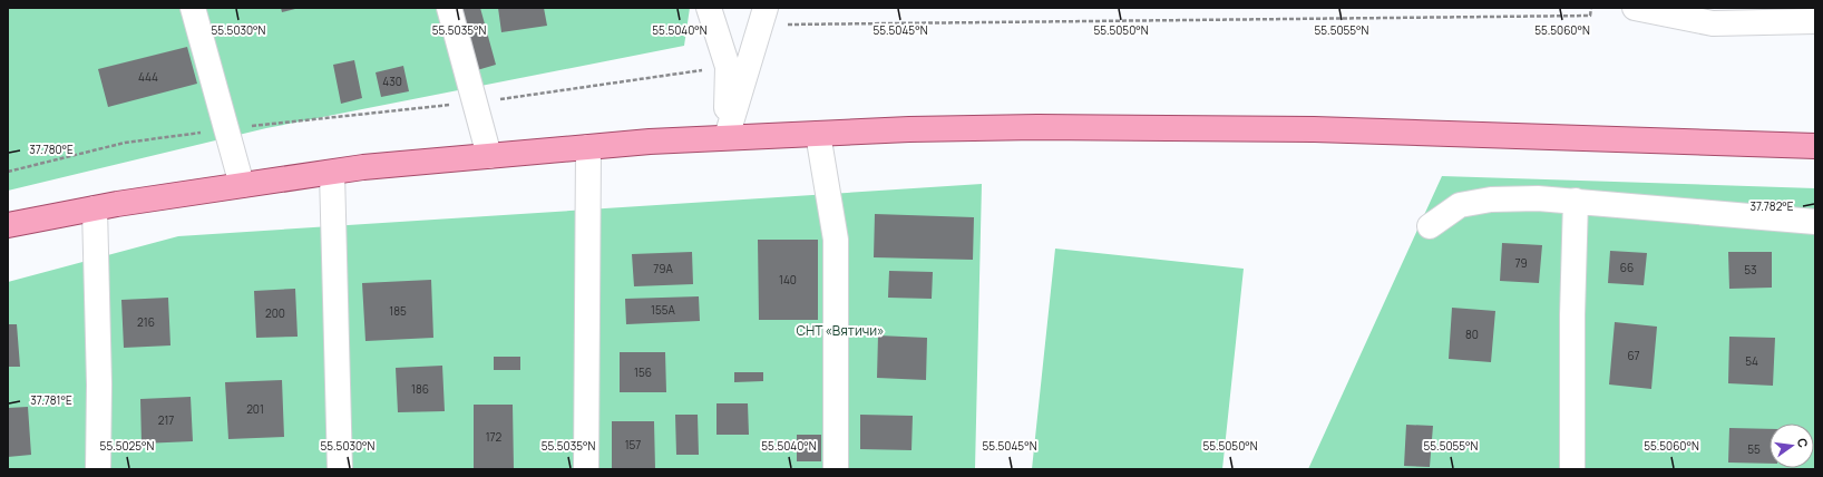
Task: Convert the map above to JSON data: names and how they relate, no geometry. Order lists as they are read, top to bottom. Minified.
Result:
{"parks":["СНТ «Вятичи»"],"house_numbers":["444","430","79","66","79А","53","140","155А","185","200","216","80","67","54","156","186","201","217","172","157","55"],"north":"right","coordinates":["55.5030°N","55.5035°N","55.5040°N","55.5045°N","55.5050°N","55.5055°N","55.5060°N","37.780°E","37.782°E","37.781°E","55.5025°N"]}
